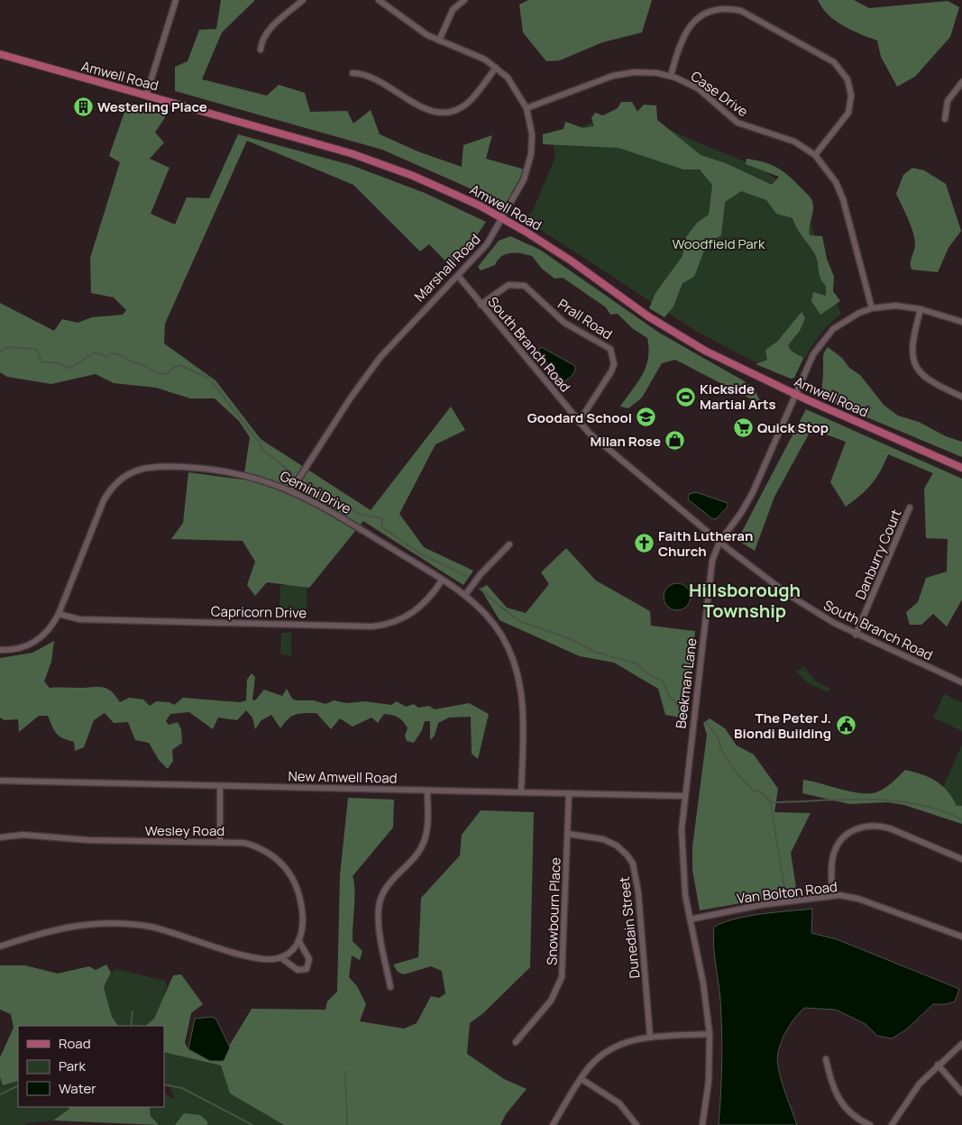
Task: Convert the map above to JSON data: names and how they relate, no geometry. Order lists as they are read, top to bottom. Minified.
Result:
{"streets":{"main road":["Amwell Road"],"street":["Case Drive","Marshall Road","Prall Road","South Branch Road","Gemini Drive","Danburry Court","Capricorn Drive","Beekman Lane","New Amwell Road","Wesley Road","Van Bolton Road","Snowbourn Place","Dunedain Street"]},"crossings":[["Amwell Road","Marshall Road"],["Amwell Road","Beekman Lane"],["Case Drive","Marshall Road"],["Case Drive","Beekman Lane"],["Marshall Road","South Branch Road"],["Marshall Road","Gemini Drive"],["Prall Road","South Branch Road"],["South Branch Road","Danburry Court"],["South Branch Road","Beekman Lane"],["Gemini Drive","Capricorn Drive"],["Gemini Drive","New Amwell Road"],["Beekman Lane","New Amwell Road"],["Beekman Lane","Van Bolton Road"],["New Amwell Road","Snowbourn Place"],["Snowbourn Place","Dunedain Street"]],"districts":["Hillsborough Township"],"parks":["Woodfield Park"],"places":{"building":["Westerling Place"],"sports":["Kickside Martial Arts"],"school or university":["Goodard School"],"supermarket":["Quick Stop"],"shop":["Milan Rose"],"church":["Faith Lutheran Church"],"public building":["The Peter J. Biondi Building"]},"legend":["Road","Park","Water"]}
